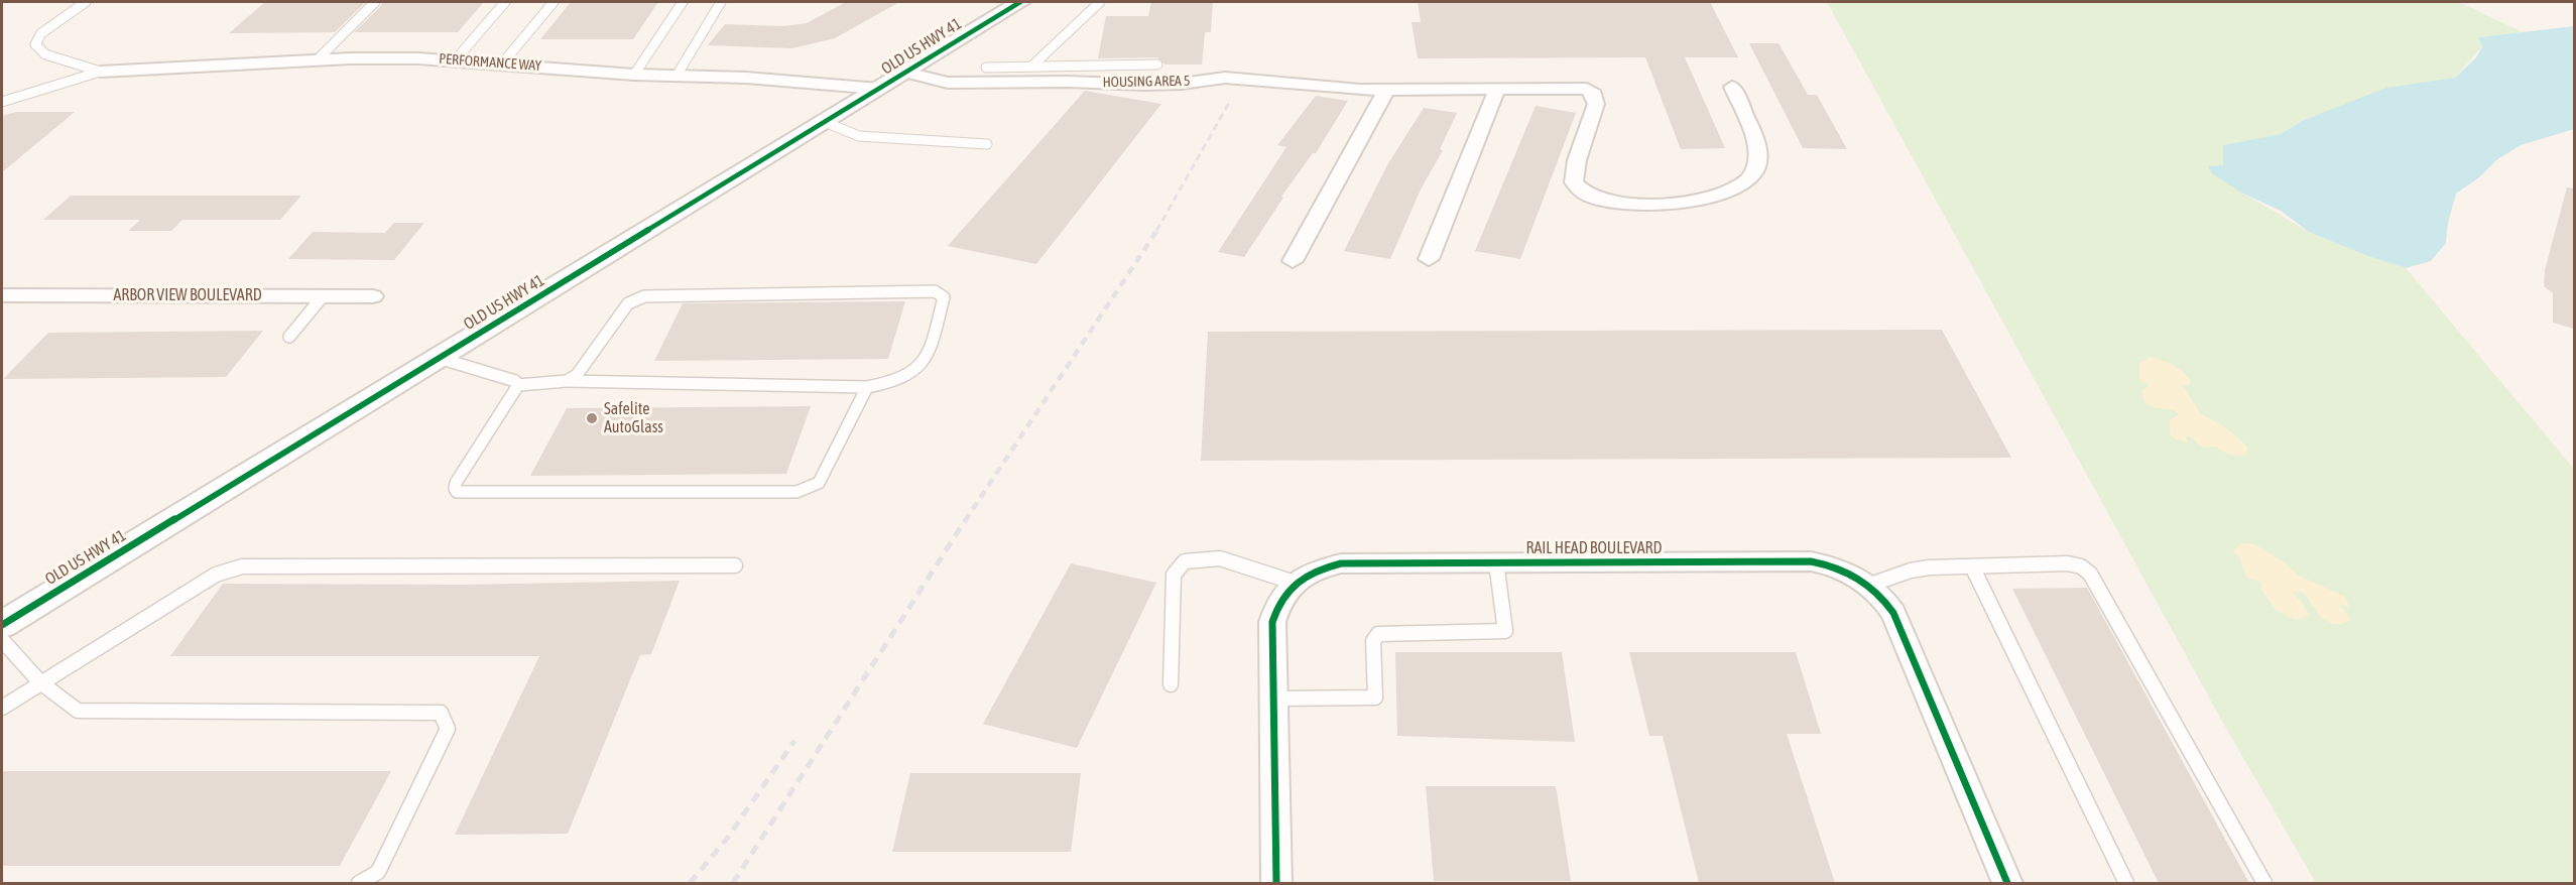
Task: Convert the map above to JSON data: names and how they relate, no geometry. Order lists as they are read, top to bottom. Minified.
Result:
{"streets":{"street":["OLD US HWY 41","PERFORMANCE WAY","HOUSING AREA 5","ARBOR VIEW BOULEVARD","RAIL HEAD BOULEVARD"]},"crossings":[["OLD US HWY 41","PERFORMANCE WAY"],["OLD US HWY 41","HOUSING AREA 5"]],"places":["Safelite AutoGlass"]}
